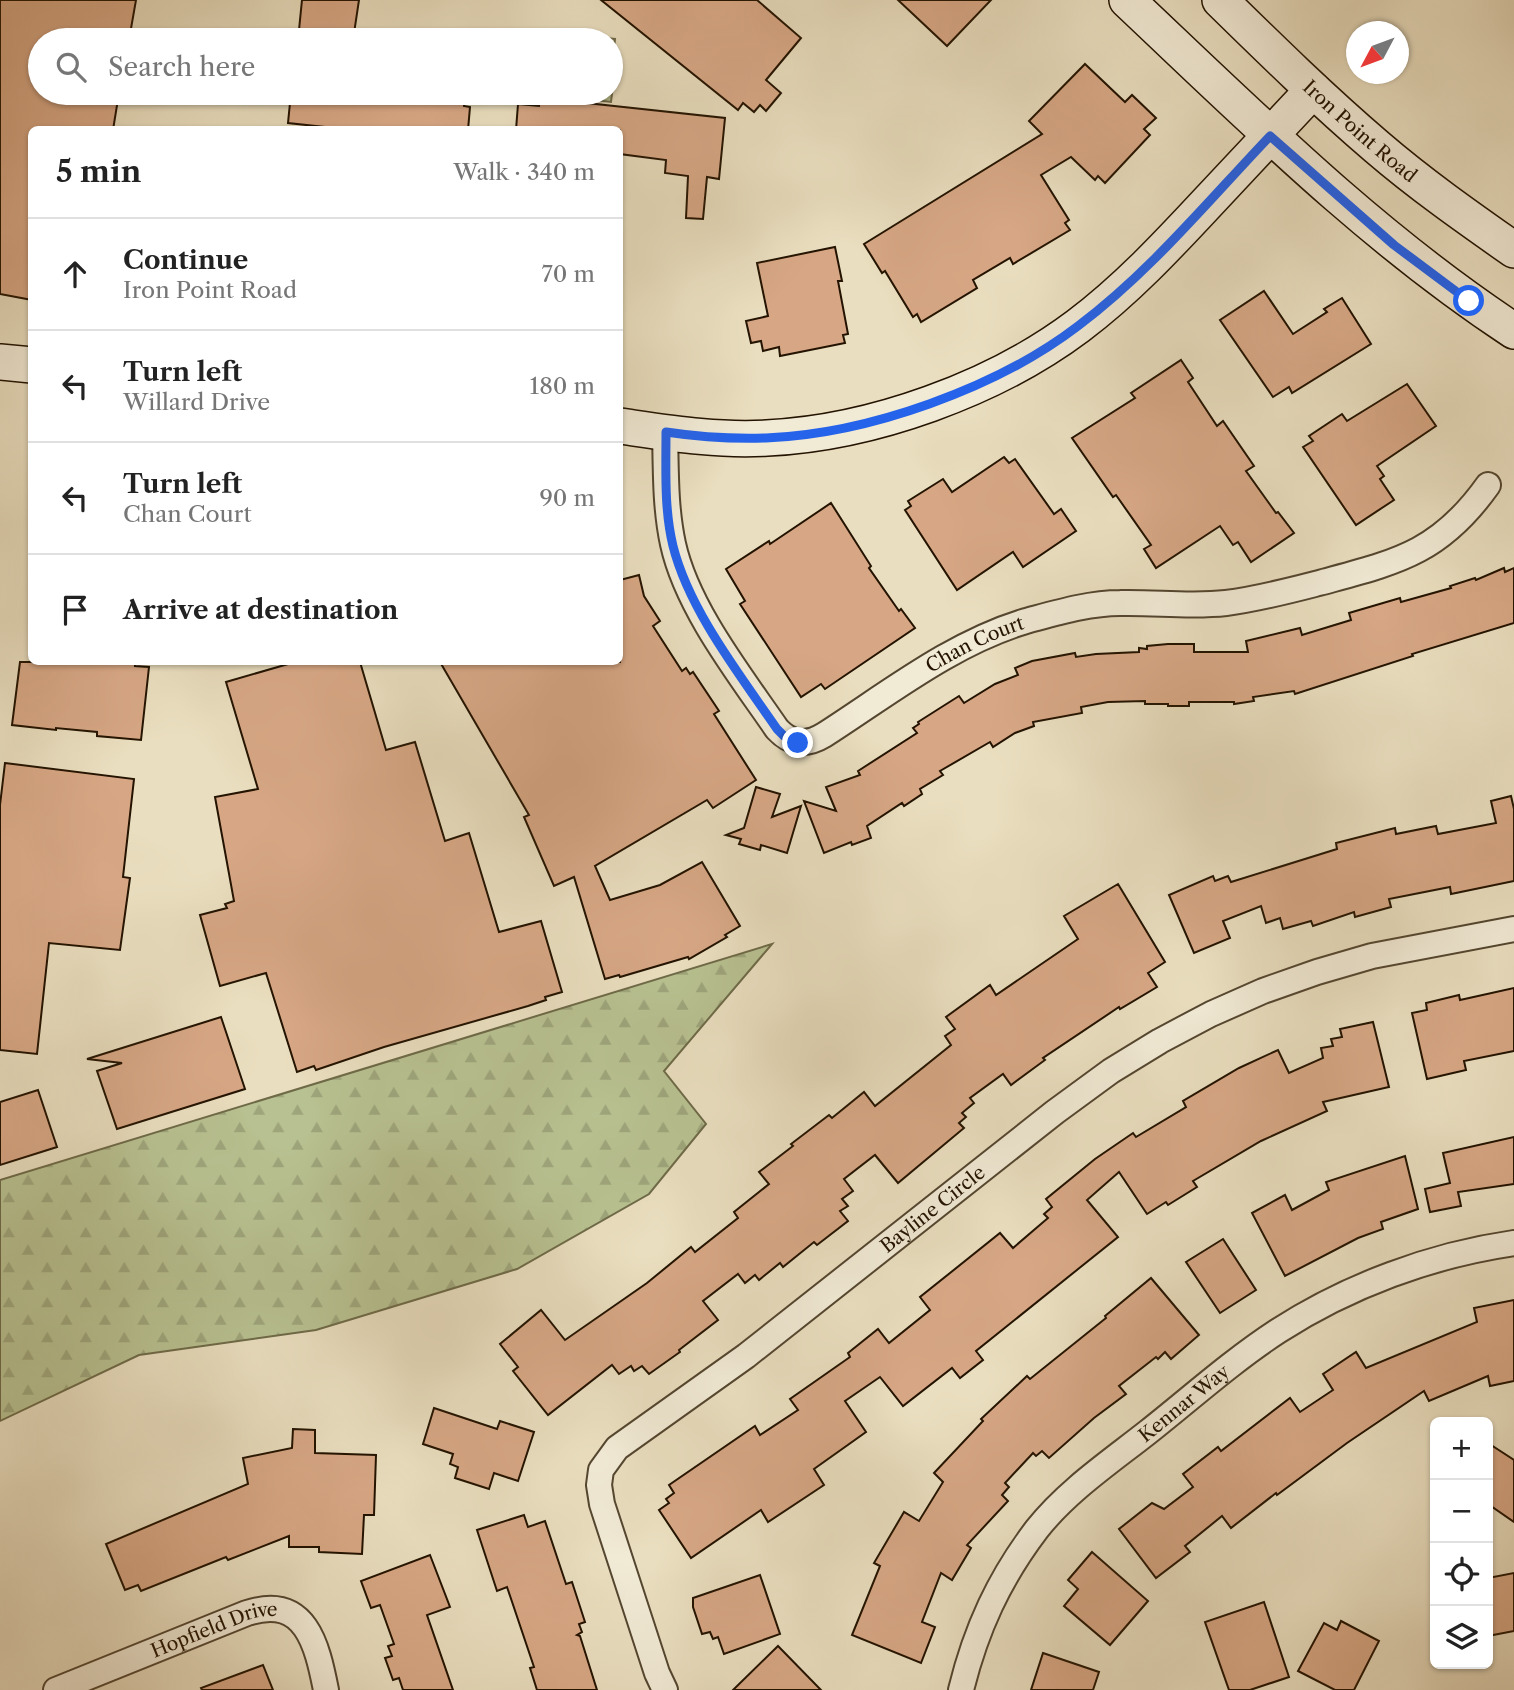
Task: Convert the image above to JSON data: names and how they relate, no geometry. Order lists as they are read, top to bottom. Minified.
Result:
{"streets":{"main road":["Iron Point Road"],"street":["Chan Court","Bayline Circle","Kennar Way","Hopfield Drive"]},"north":"bottom left","page":{"search":"Search here","heading":["5 min","Walk · 340 m"],"list":[["Continue","Iron Point Road","70 m"],["Turn left","Willard Drive","180 m"],["Turn left","Chan Court","90 m"],"Arrive at destination"],"map_buttons":["+","−"]}}
